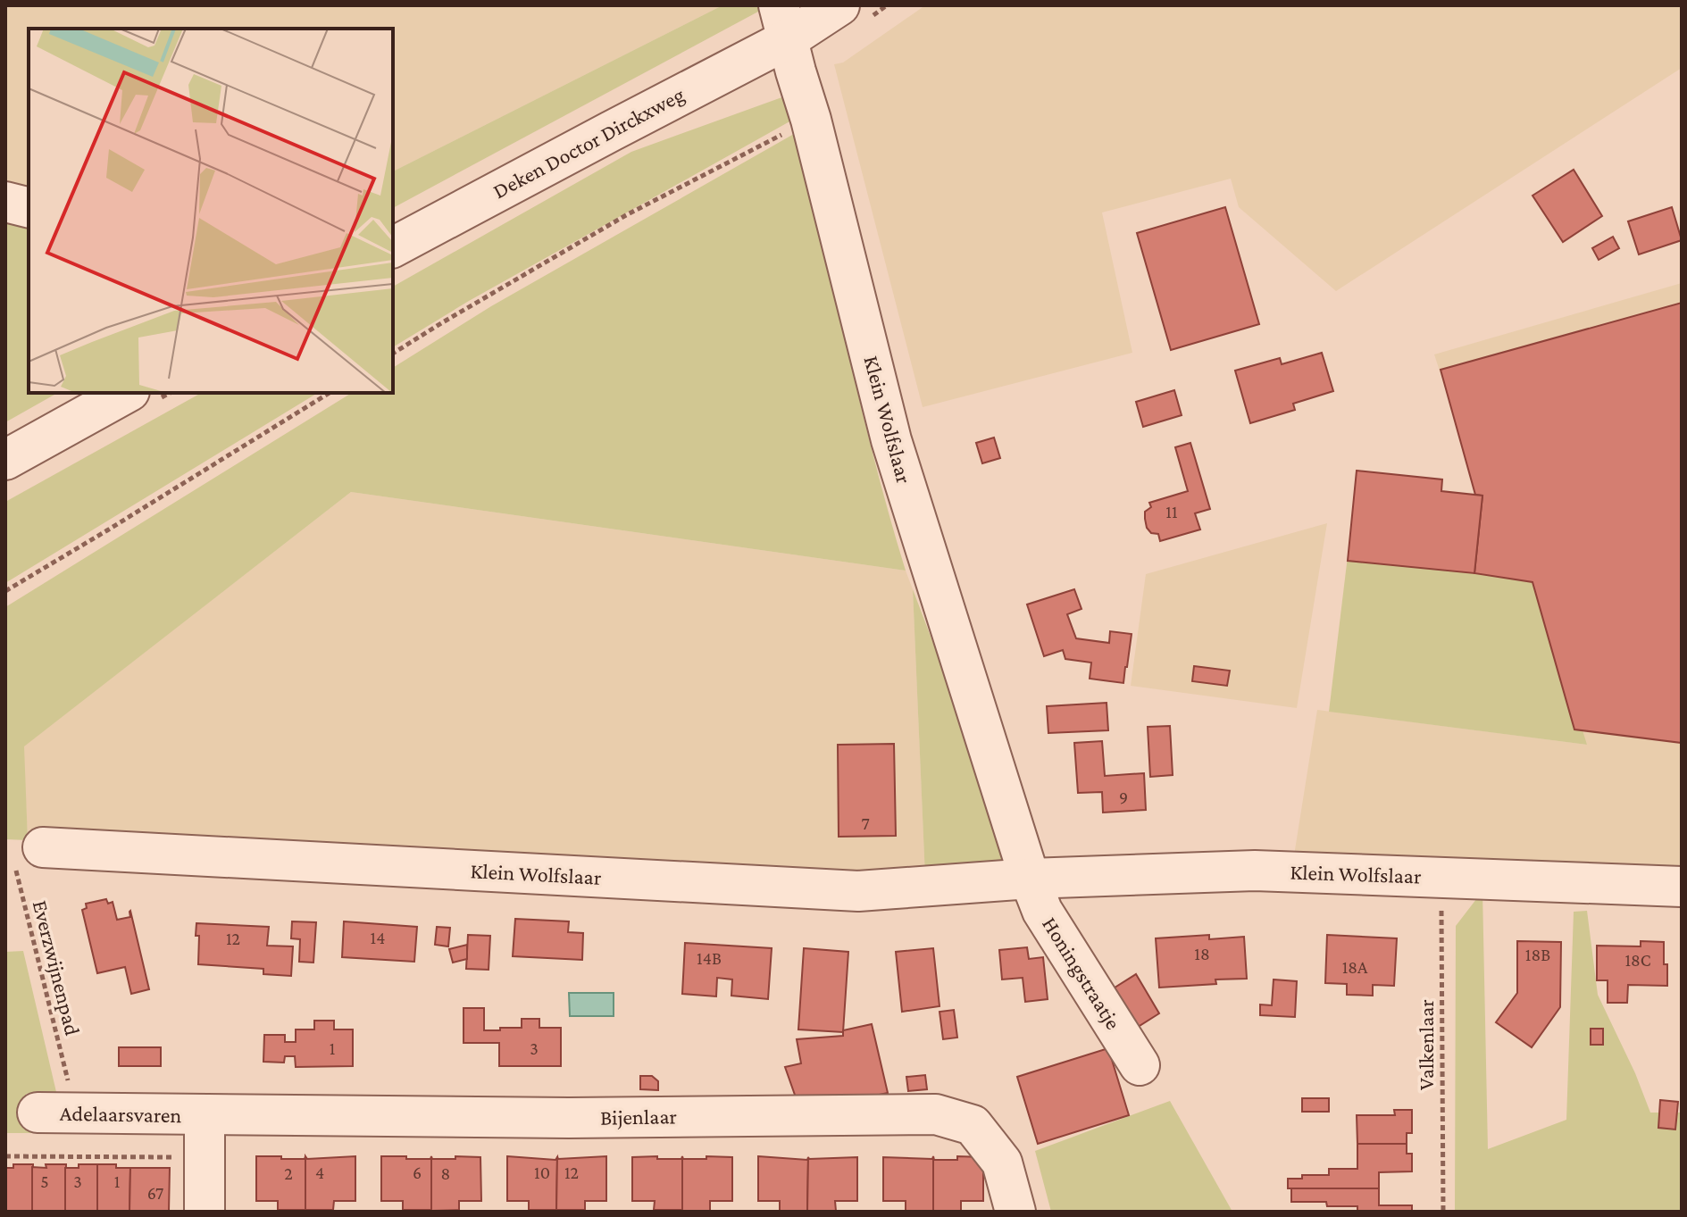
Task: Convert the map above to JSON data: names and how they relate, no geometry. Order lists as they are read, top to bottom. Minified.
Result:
{"streets":{"street":["Deken Doctor Dirckxweg","Klein Wolfslaar","Honingstraatje","Adelaarsvaren","Bijenlaar"],"path":["Everzwijnenpad","Valkenlaar"]},"crossings":[["Deken Doctor Dirckxweg","Klein Wolfslaar"],["Klein Wolfslaar","Everzwijnenpad"],["Klein Wolfslaar","Honingstraatje"],["Klein Wolfslaar","Valkenlaar"],["Everzwijnenpad","Adelaarsvaren"],["Adelaarsvaren","Bijenlaar"]],"house_numbers":["11","9","7","14","12","18","18B","14B","18C","18A","1","3","4","6","10","12","2","8","5","3","1","67"]}
